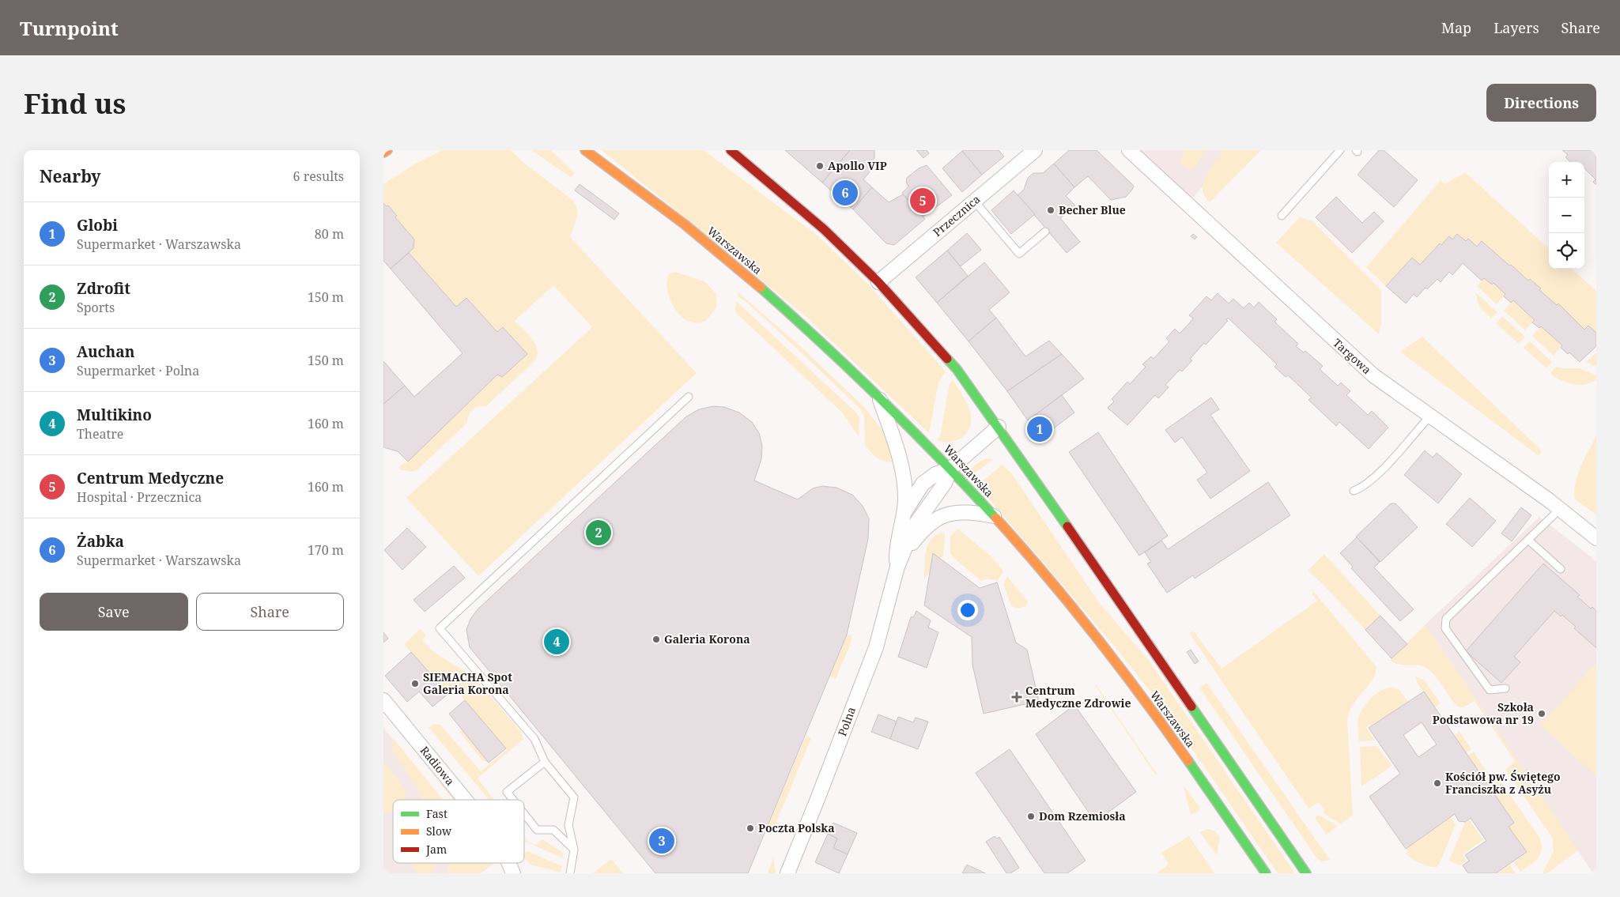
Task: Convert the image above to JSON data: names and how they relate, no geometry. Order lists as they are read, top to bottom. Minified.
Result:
{"streets":{"main road":["Warszawska"],"street":["Przecznica","Targowa","Polna","Radiowa"]},"crossings":[["Przecznica","Warszawska"],["Warszawska","Polna"]],"places":{"other":["Apollo VIP","Becher Blue","Galeria Korona","SIEMACHA Spot Galeria Korona","Szkoła Podstawowa nr 19","Kościół pw. Świętego Franciszka z Asyżu","Dom Rzemiosła","Poczta Polska"],"health":["Centrum Medyczne Zdrowie"]},"legend":["Fast","Slow","Jam"],"page":{"header":"Turnpoint","nav":["Map","Layers","Share"],"buttons":["Directions",["Save","Share"]],"title":"Find us","heading":["Nearby","6 results"],"map_buttons":["+","−"],"pins":["6","5","1","2","4","3"],"list":[{"mark":"1","name":"Globi","note":"Supermarket · Warszawska","value":"80 m"},{"mark":"2","name":"Zdrofit","note":"Sports","value":"150 m"},{"mark":"3","name":"Auchan","note":"Supermarket · Polna","value":"150 m"},{"mark":"4","name":"Multikino","note":"Theatre","value":"160 m"},{"mark":"5","name":"Centrum Medyczne","note":"Hospital · Przecznica","value":"160 m"},{"mark":"6","name":"Żabka","note":"Supermarket · Warszawska","value":"170 m"}]}}
